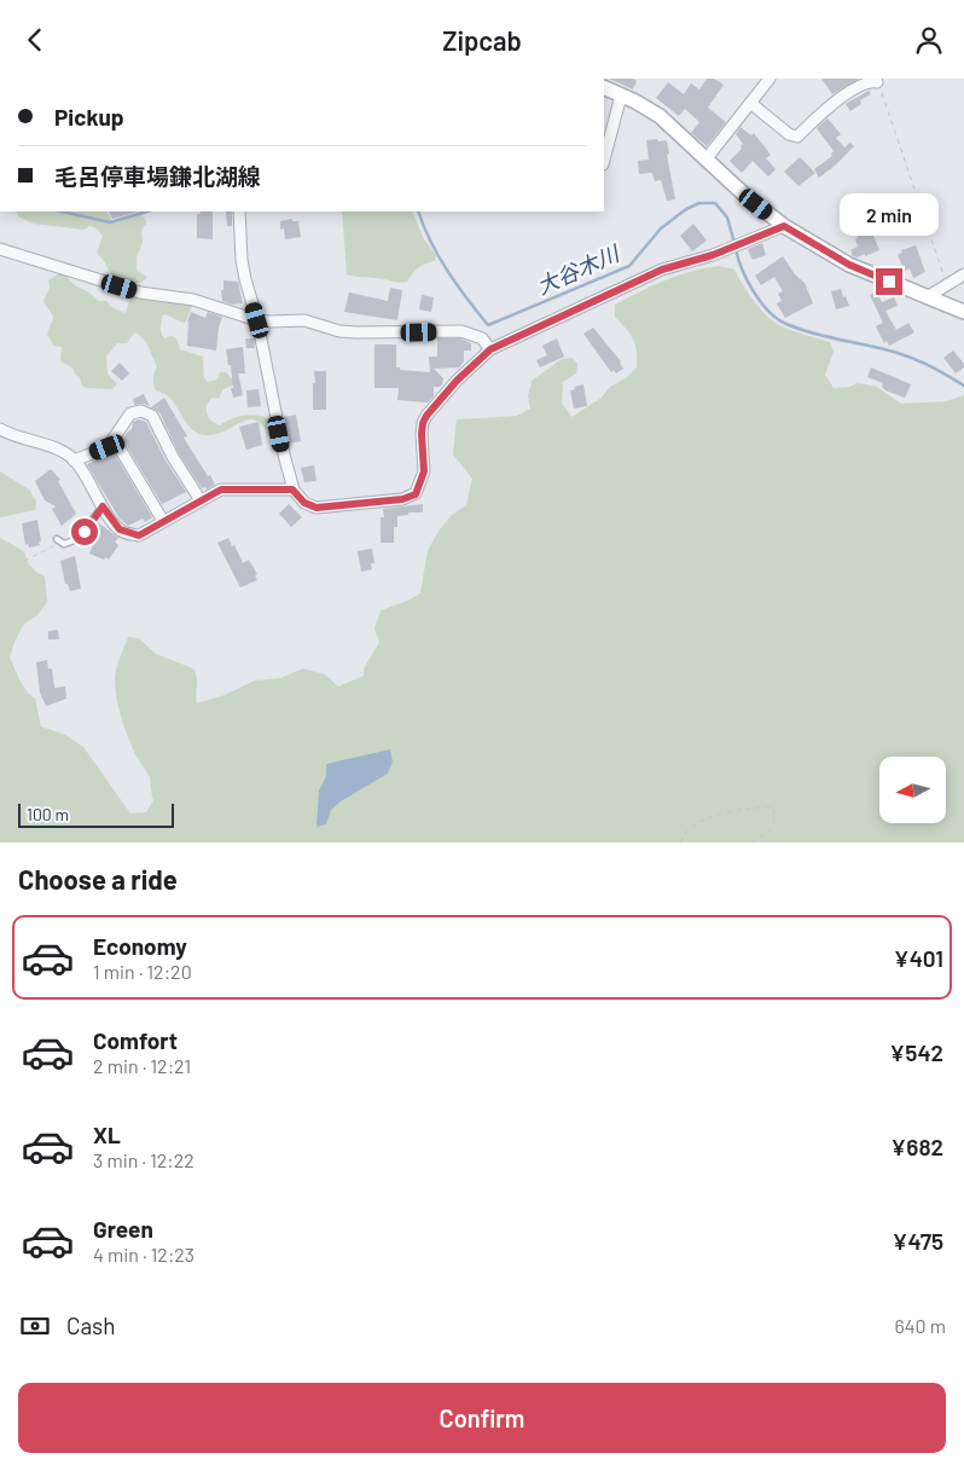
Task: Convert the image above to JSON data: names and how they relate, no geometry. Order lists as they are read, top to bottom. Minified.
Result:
{"water":["大谷木川"],"scale_bar":"100 m","north":"left","page":{"header":"Zipcab","banner":["Pickup","毛呂停車場鎌北湖線"],"bubble":"2 min","scale":"100 m","heading":"Choose a ride","list":[{"name":"Economy","note":"1 min · 12:20","value":"¥401"},{"name":"Comfort","note":"2 min · 12:21","value":"¥542"},{"name":"XL","note":"3 min · 12:22","value":"¥682"},{"name":"Green","note":"4 min · 12:23","value":"¥475"}],"pay":["Cash","640 m"],"buttons":"Confirm"}}
